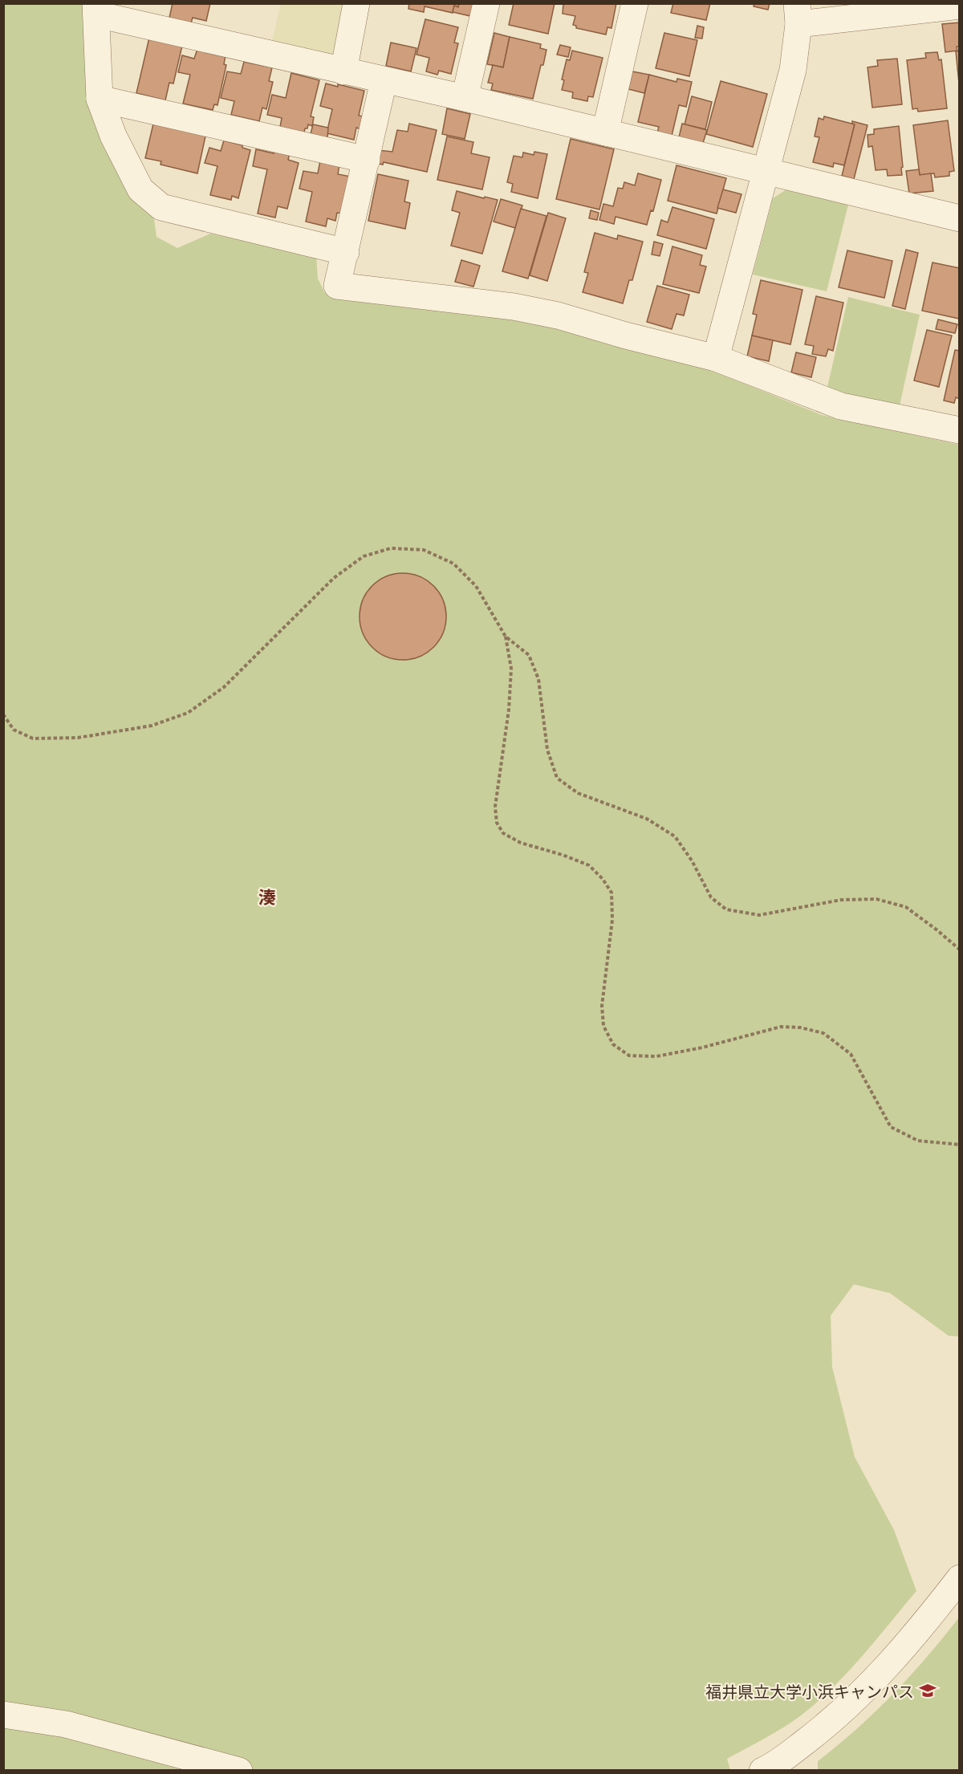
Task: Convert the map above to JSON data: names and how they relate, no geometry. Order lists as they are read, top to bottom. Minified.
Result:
{"districts":["湊"],"places":{"school or university":["福井県立大学小浜キャンパス"]}}
